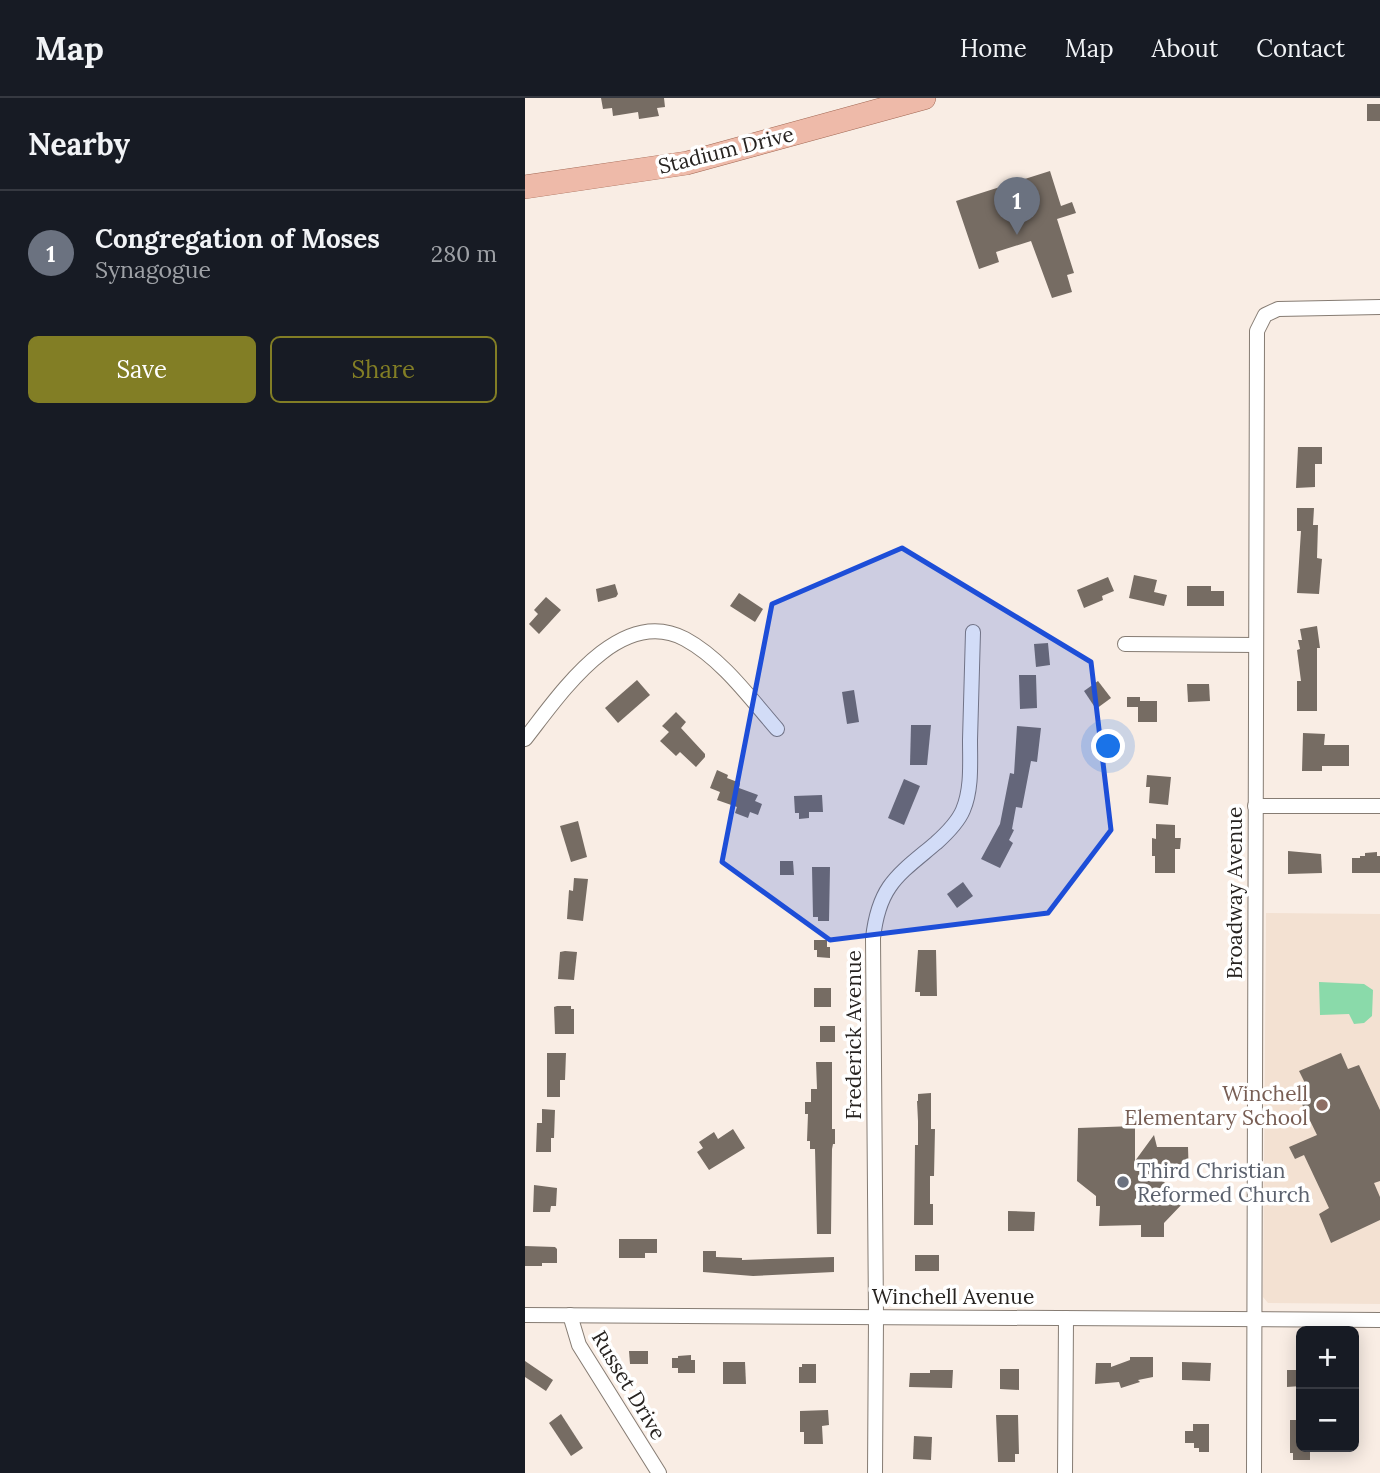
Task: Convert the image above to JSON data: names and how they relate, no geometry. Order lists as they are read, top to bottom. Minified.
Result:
{"streets":{"main road":["Stadium Drive"],"street":["Broadway Avenue","Frederick Avenue","Winchell Avenue","Russet Drive"]},"crossings":[["Broadway Avenue","Winchell Avenue"],["Frederick Avenue","Winchell Avenue"],["Winchell Avenue","Russet Drive"]],"places":["Winchell Elementary School","Third Christian Reformed Church"],"page":{"header":"Map","nav":["Home","Map","About","Contact"],"heading":"Nearby","pins":"1","list":[{"mark":"1","name":"Congregation of Moses","note":"Synagogue","value":"280 m"}],"buttons":["Save","Share"],"map_buttons":["+","−"]}}
